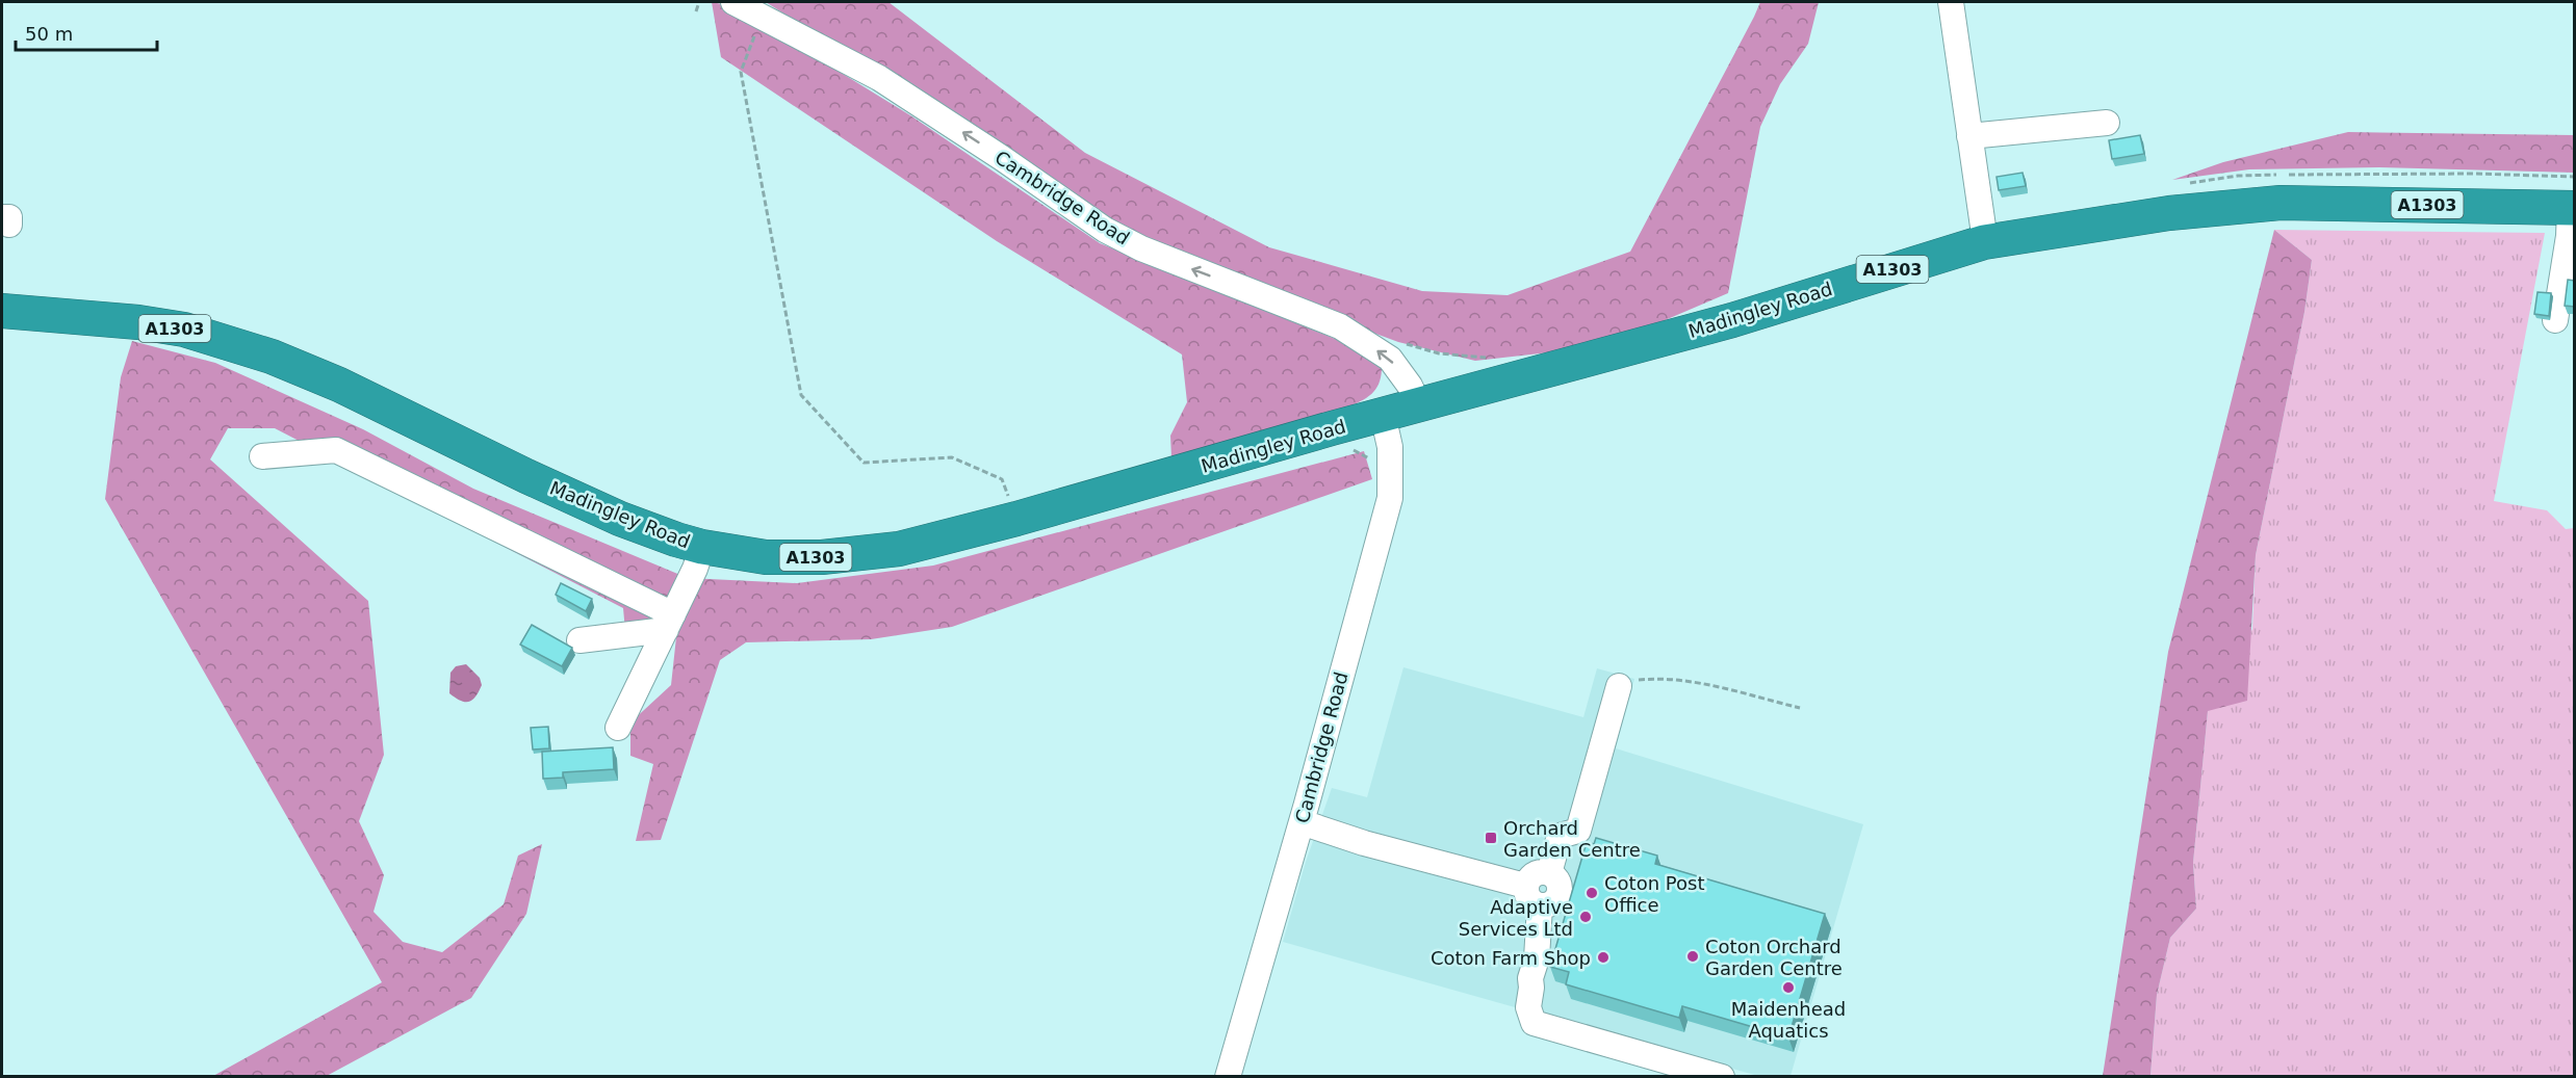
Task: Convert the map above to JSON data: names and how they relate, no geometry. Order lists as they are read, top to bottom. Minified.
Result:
{"streets":{"highway":["A1303","Madingley Road"],"street":["Cambridge Road"]},"crossings":[["Cambridge Road","Madingley Road"]],"one_way":["Cambridge Road"],"places":{"transit":["Orchard Garden Centre"],"other":["Coton Post Office","Adaptive Services Ltd","Coton Orchard Garden Centre","Coton Farm Shop","Maidenhead Aquatics"]},"scale_bar":"50 m"}
